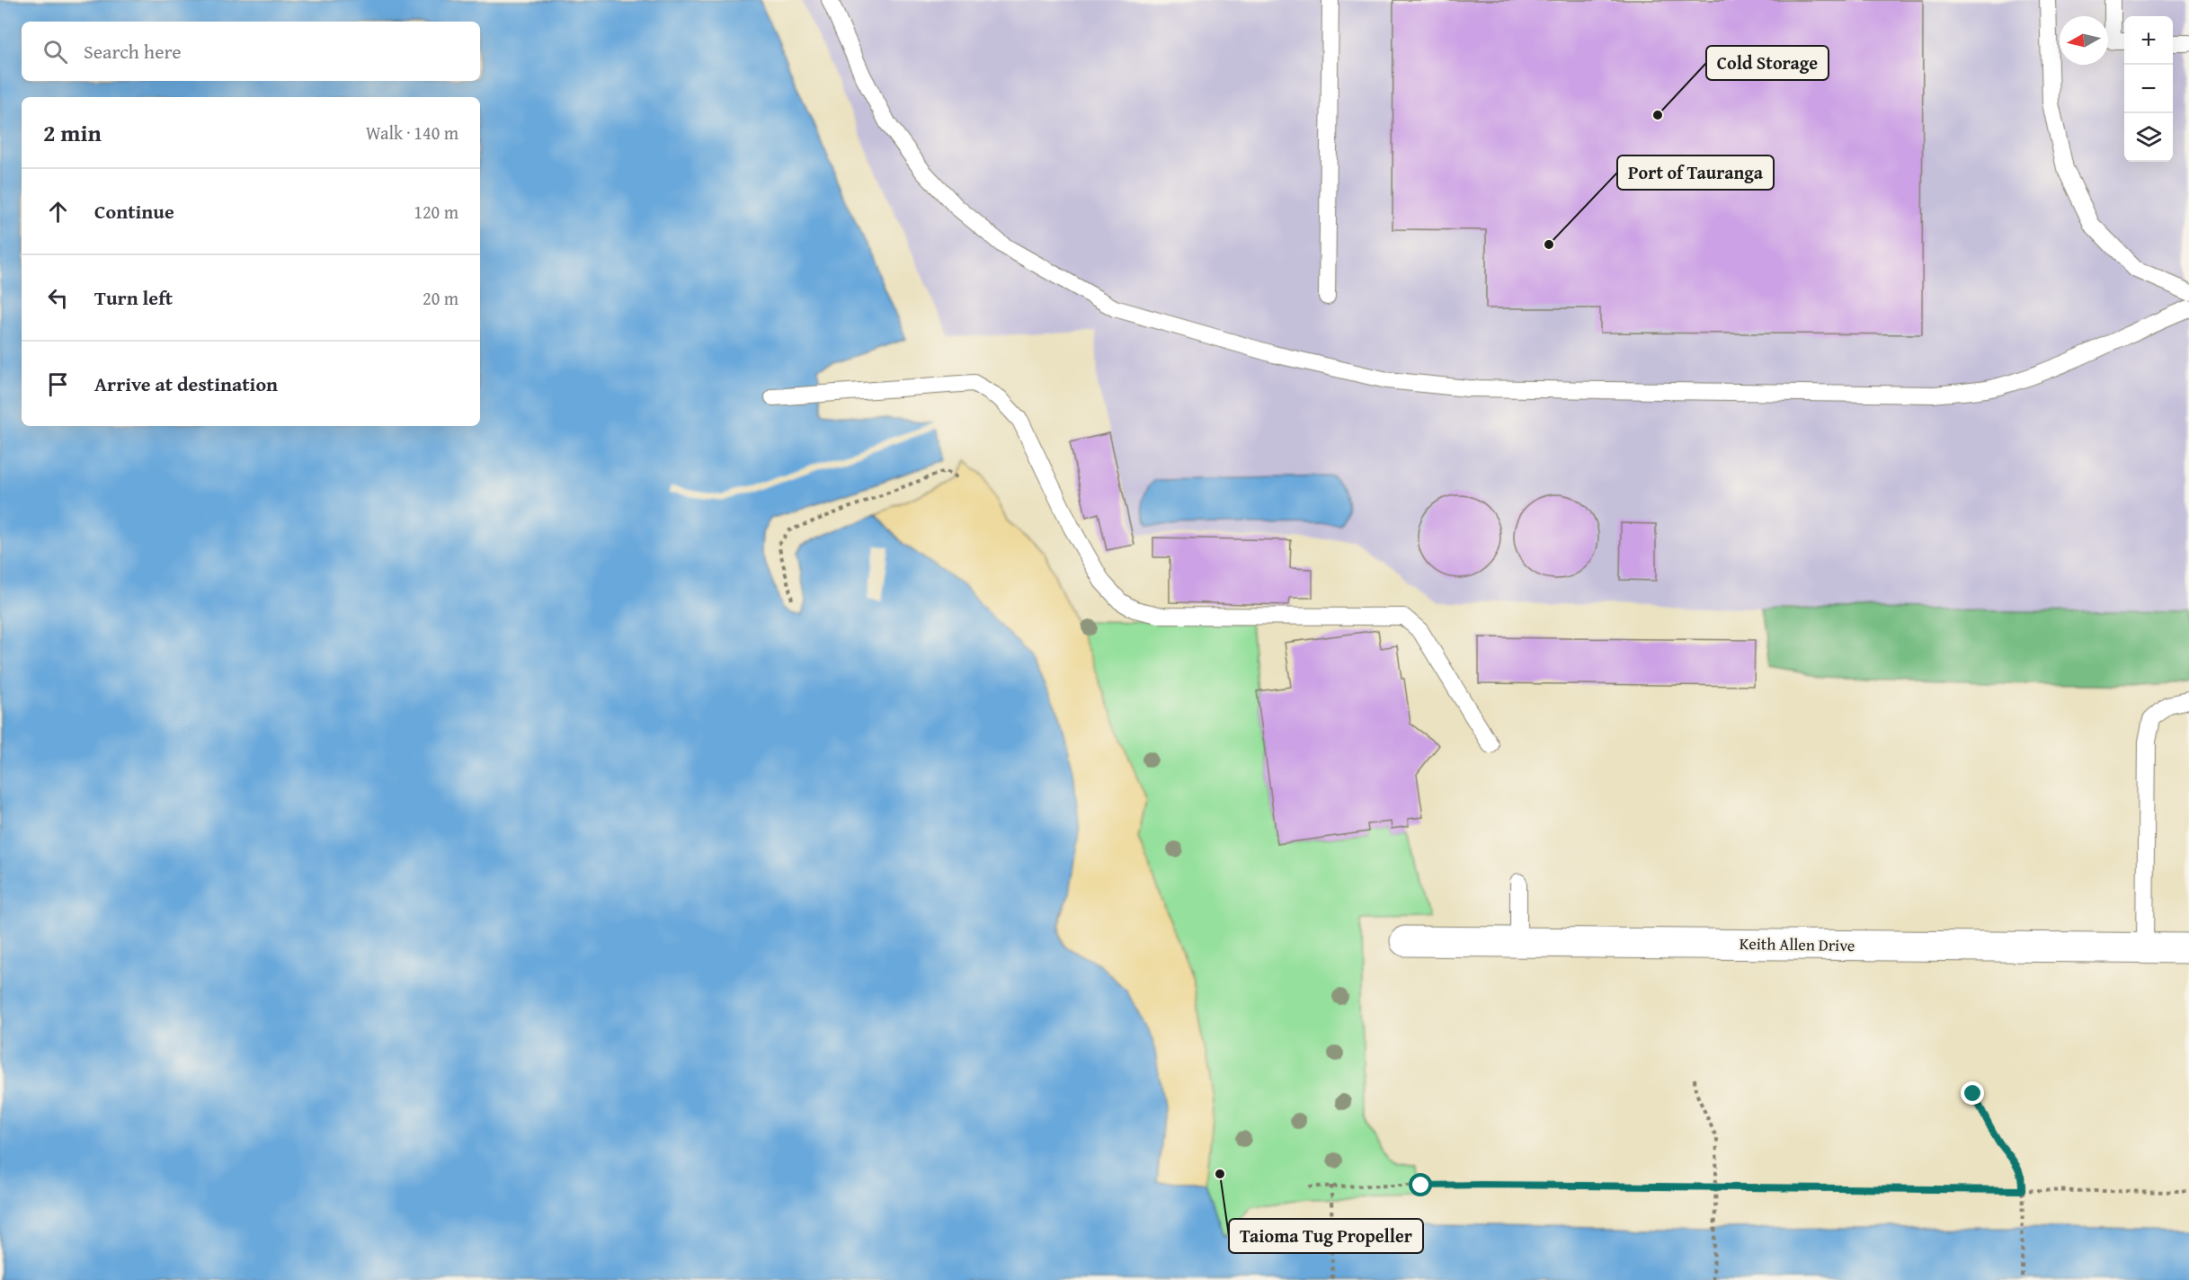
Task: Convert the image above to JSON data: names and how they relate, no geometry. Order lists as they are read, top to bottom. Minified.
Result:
{"streets":{"street":["Keith Allen Drive"]},"places":["Cold Storage","Port of Tauranga","Taioma Tug Propeller"],"north":"left","page":{"map_buttons":["+","−"],"search":"Search here","heading":["2 min","Walk · 140 m"],"list":[["Continue","120 m"],["Turn left","20 m"],"Arrive at destination"]}}
